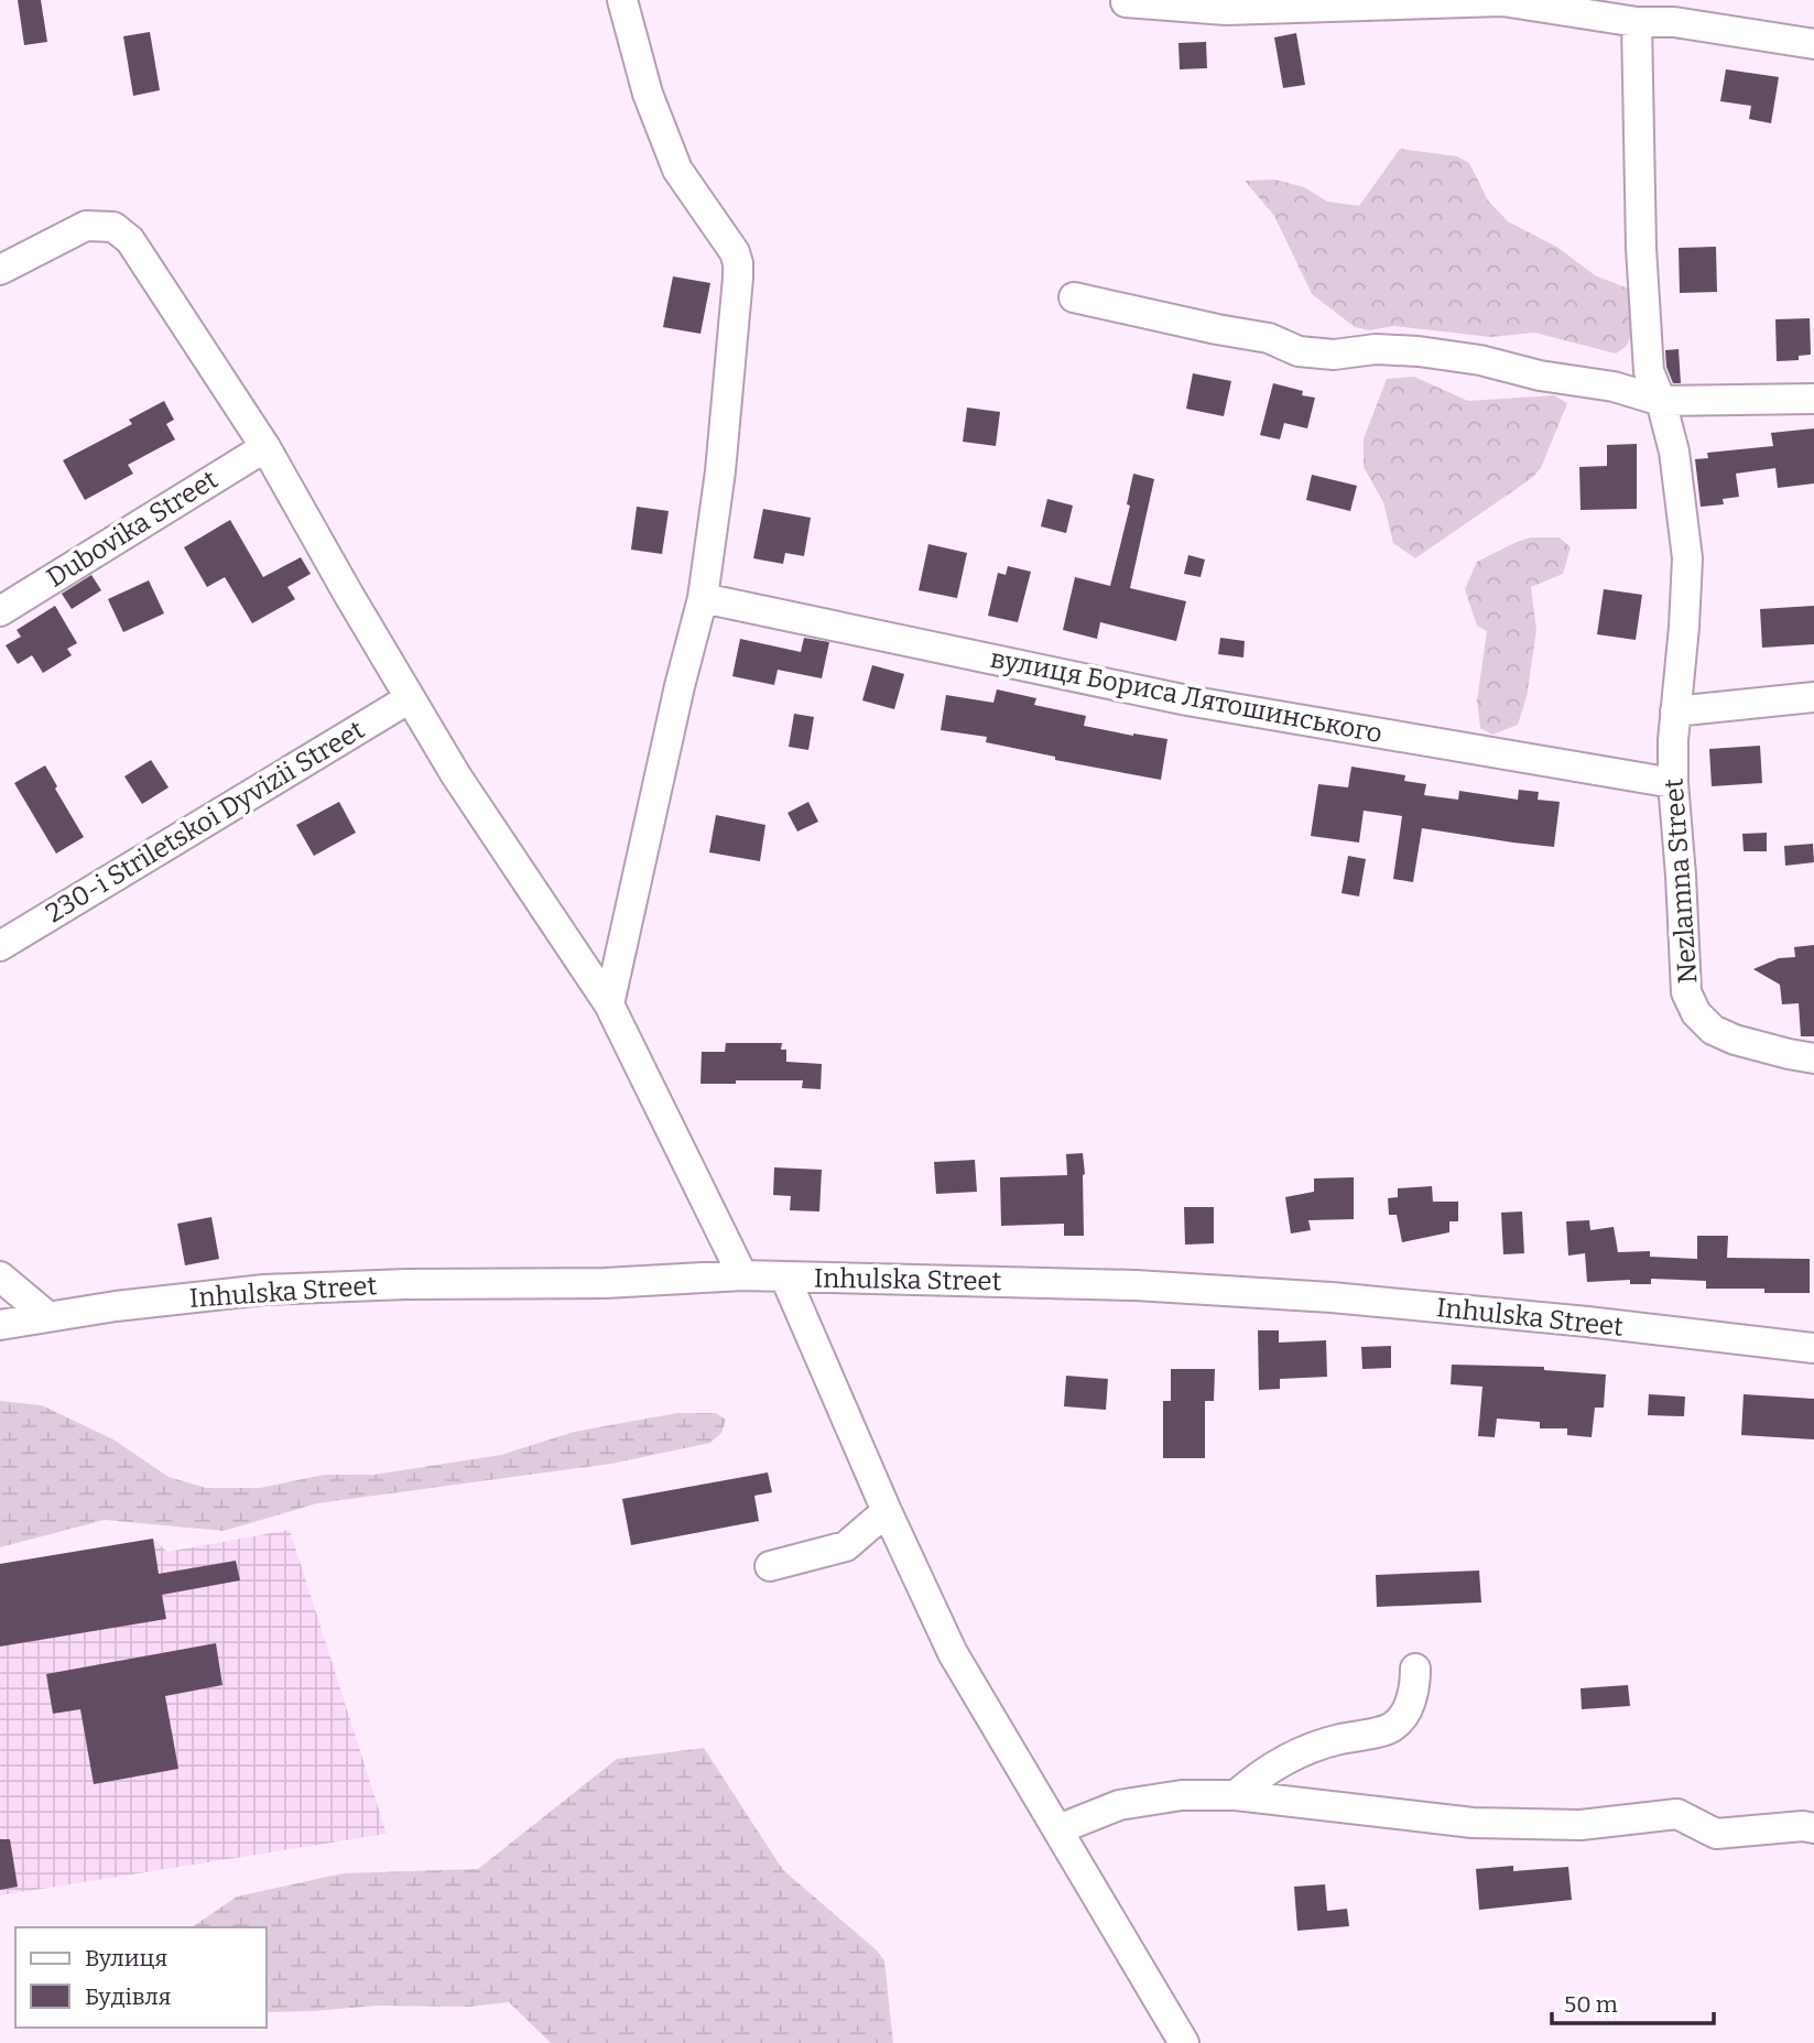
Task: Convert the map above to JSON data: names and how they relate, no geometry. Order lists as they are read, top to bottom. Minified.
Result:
{"streets":{"street":["Dubovika Street","вулиця Бориса Лятошинського","230-i Striletskoi Dyvizii Street","Nezlamna Street","Inhulska Street"]},"crossings":[["вулиця Бориса Лятошинського","Nezlamna Street"]],"legend":["Вулиця","Будівля"],"scale_bar":"50 m"}
